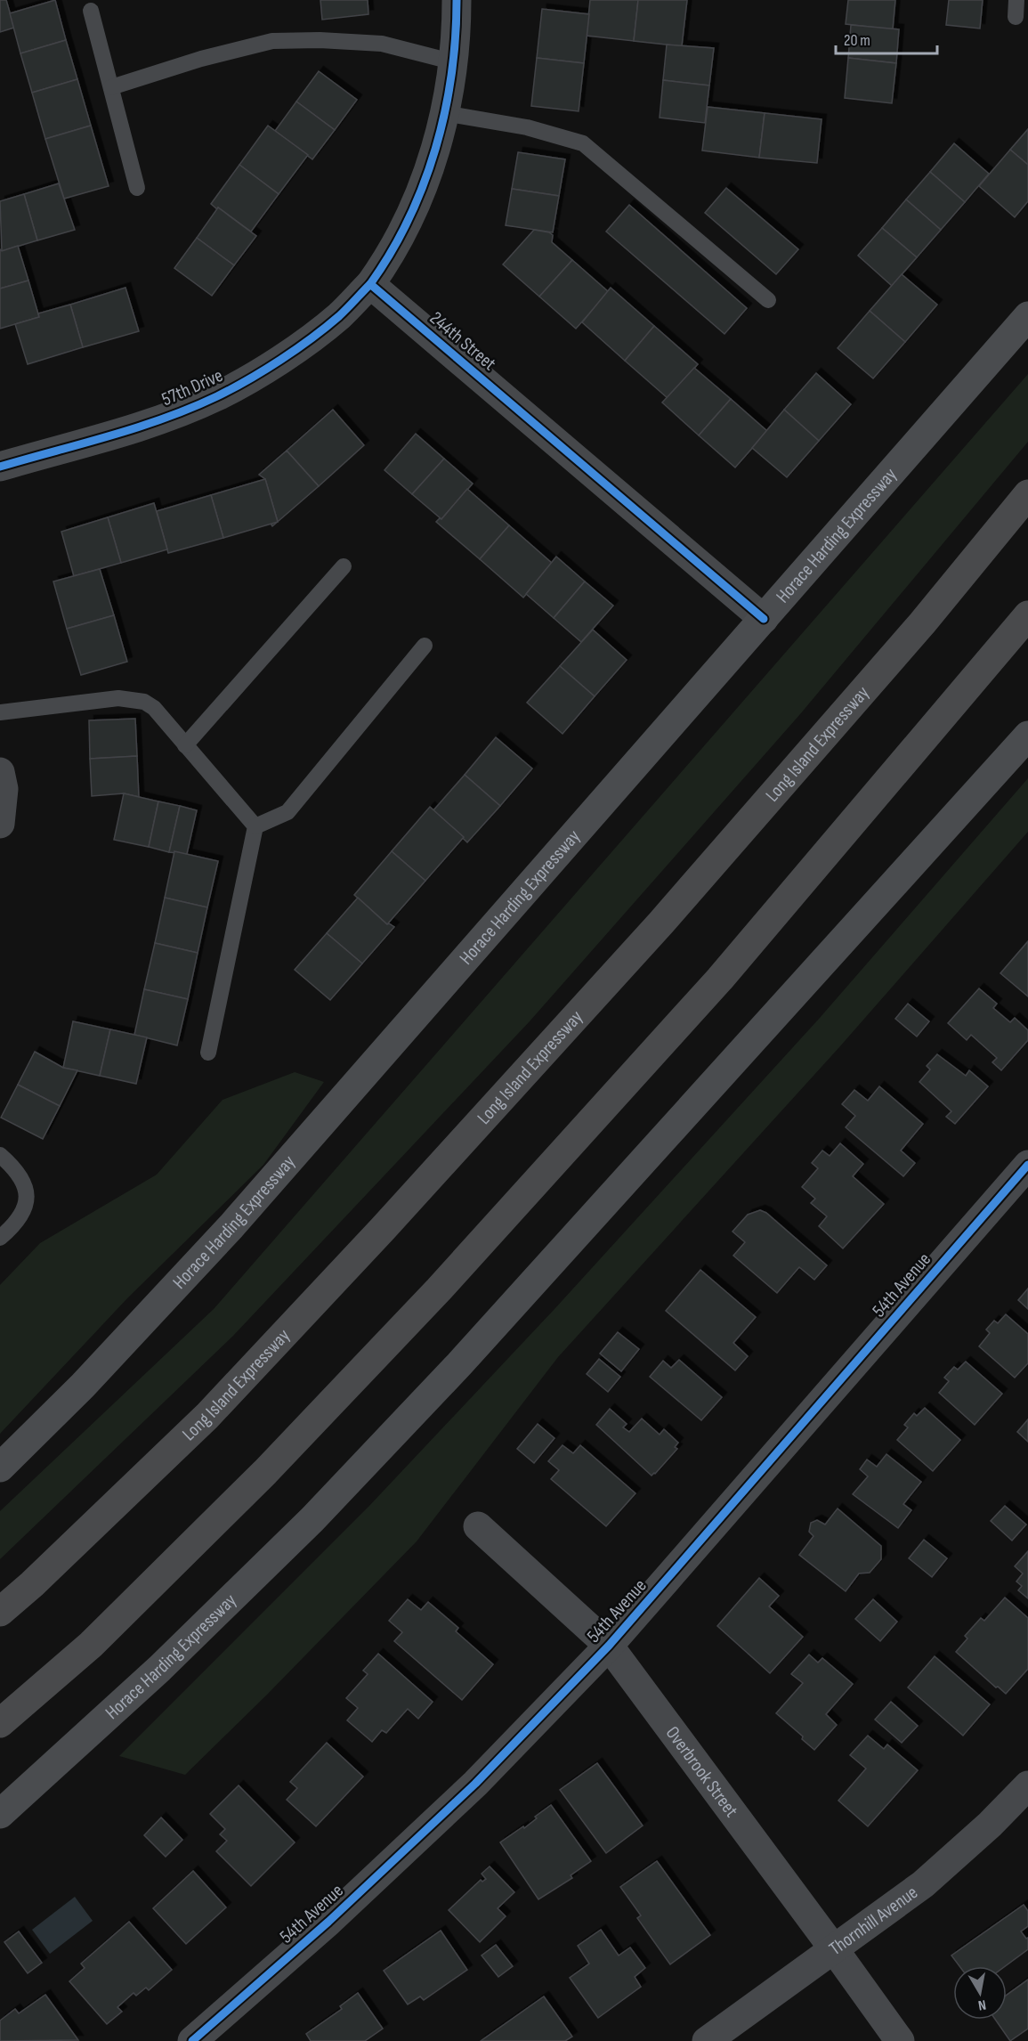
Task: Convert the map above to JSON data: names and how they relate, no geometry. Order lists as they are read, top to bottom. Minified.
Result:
{"streets":{"highway":["Long Island Expressway"],"main road":["Horace Harding Expressway"],"street":["244th Street","57th Drive","54th Avenue","Overbrook Street","Thornhill Avenue"]},"crossings":[["244th Street","57th Drive"],["244th Street","Horace Harding Expressway"],["54th Avenue","Overbrook Street"],["Overbrook Street","Thornhill Avenue"]],"scale_bar":"20 m","north":"bottom"}
